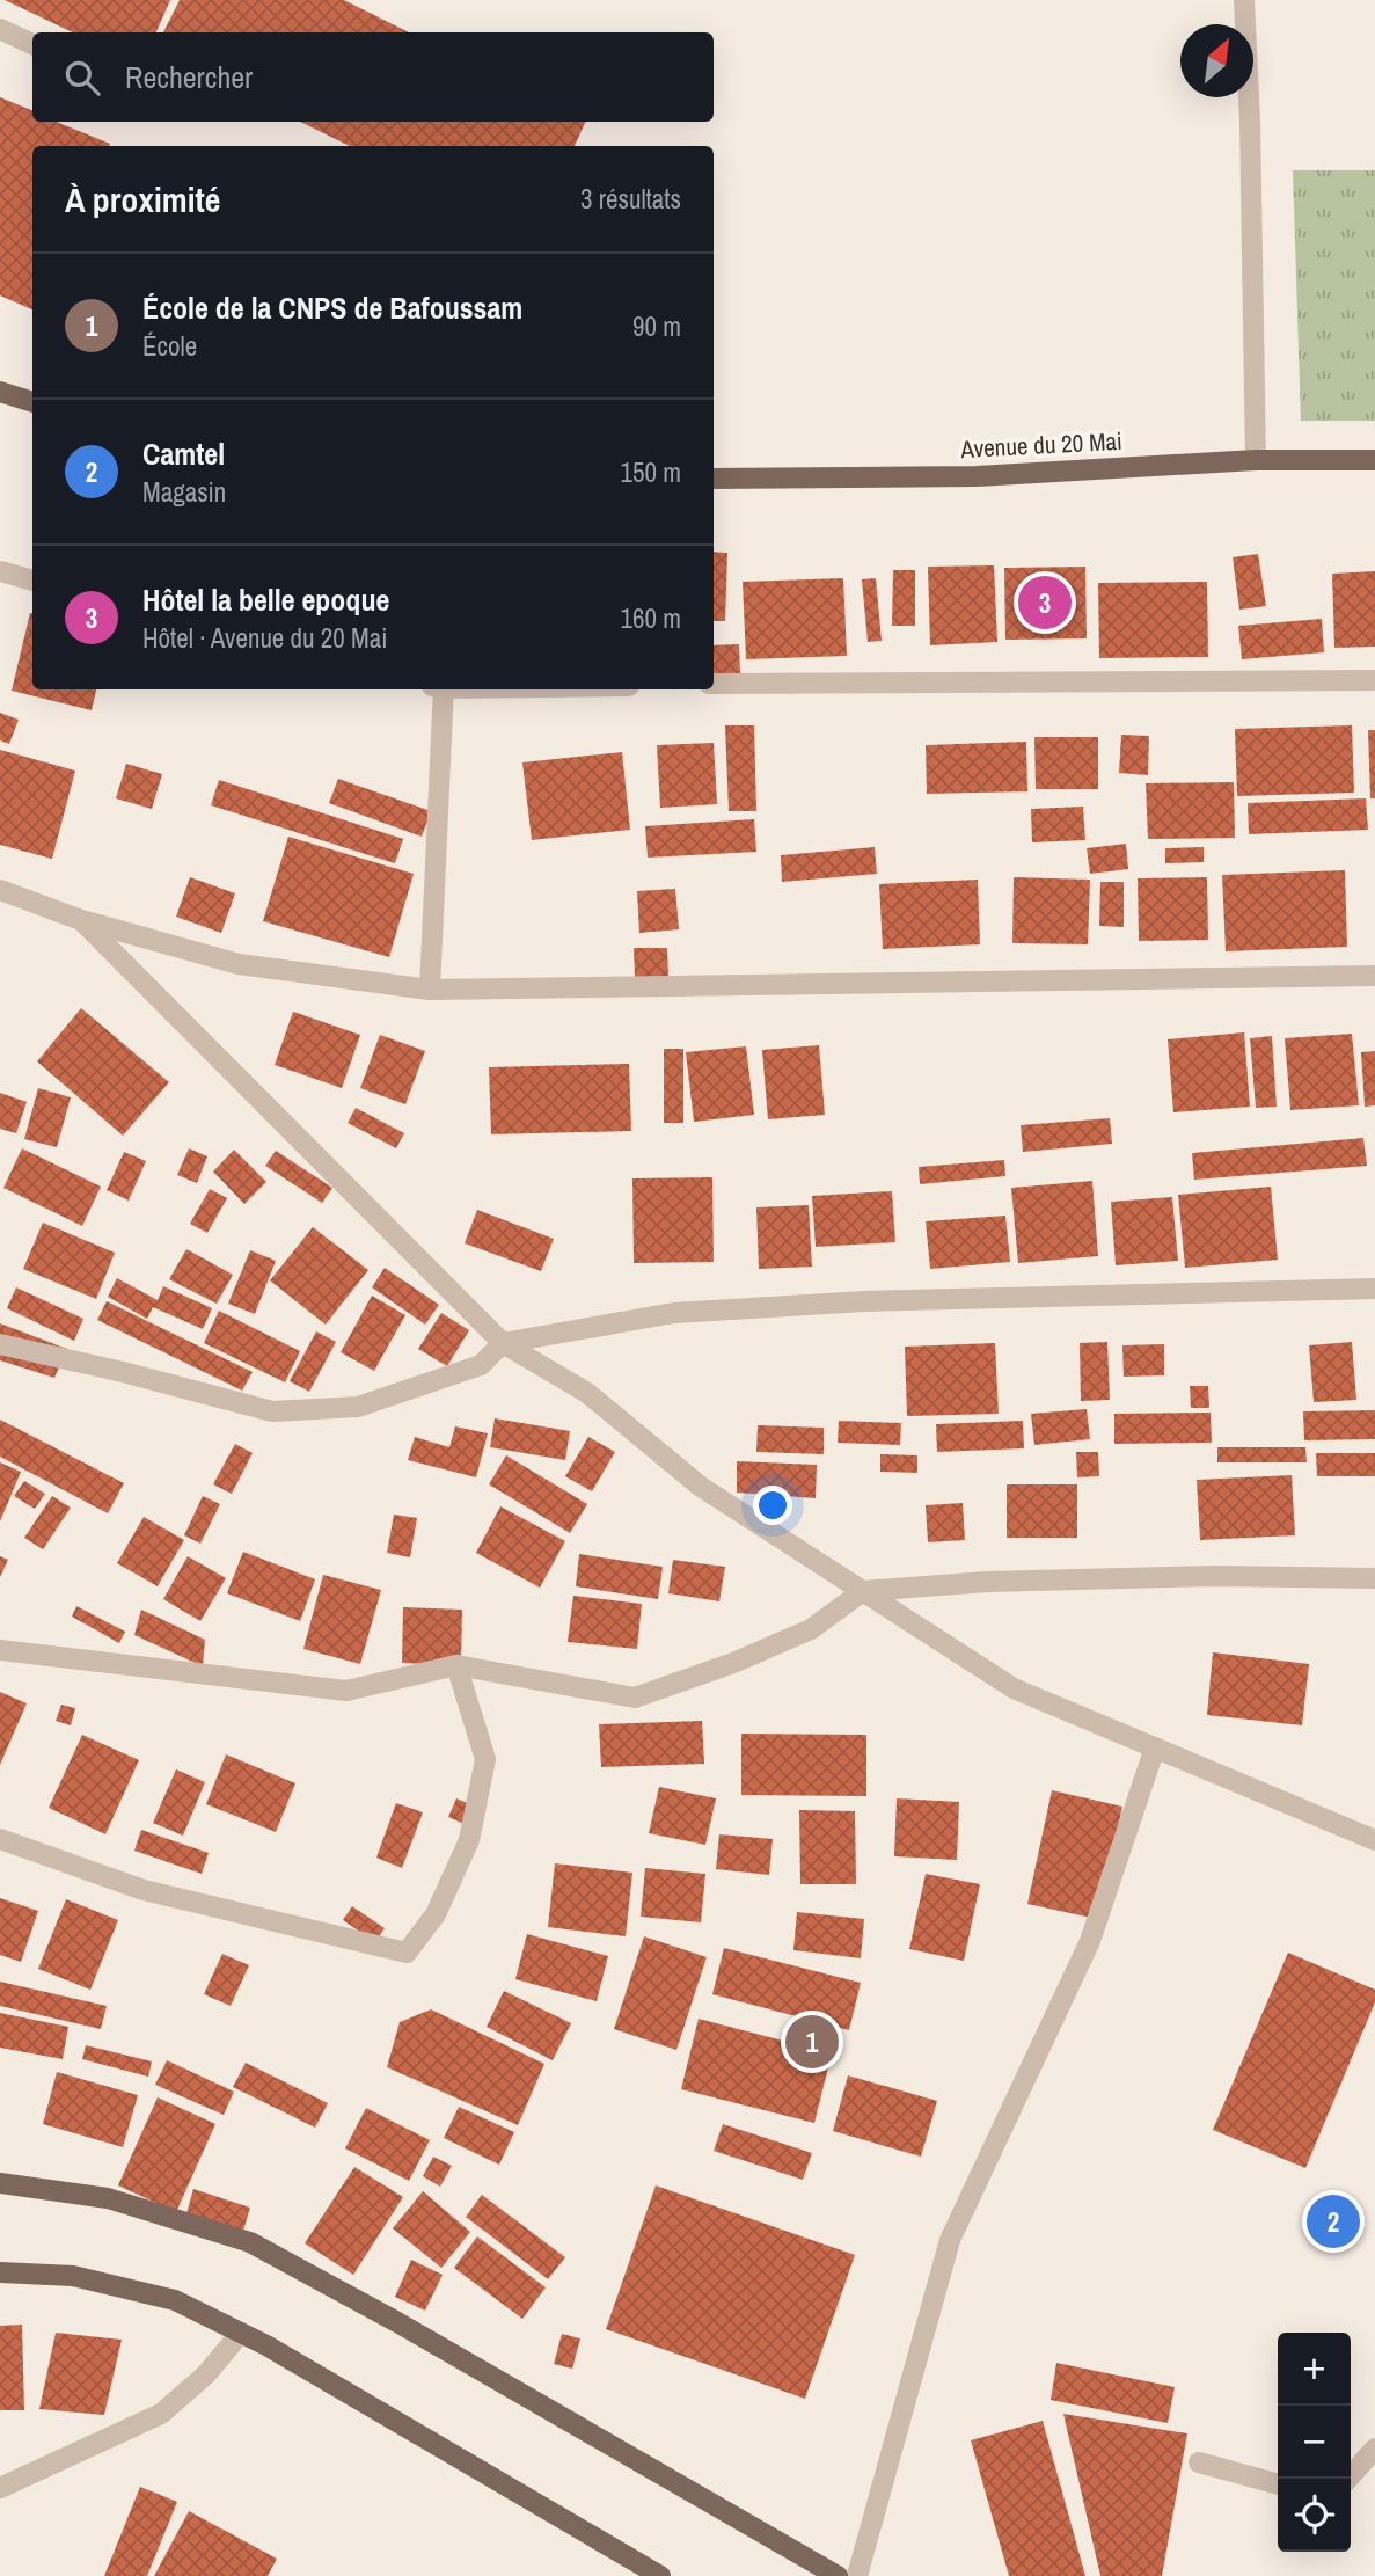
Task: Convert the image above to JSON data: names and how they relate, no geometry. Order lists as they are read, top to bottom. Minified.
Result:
{"streets":{"main road":["Avenue du 20 Mai"]},"north":"top right","page":{"search":"Rechercher","heading":["À proximité","3 résultats"],"list":[{"mark":"1","name":"École de la CNPS de Bafoussam","note":"École","value":"90 m"},{"mark":"2","name":"Camtel","note":"Magasin","value":"150 m"},{"mark":"3","name":"Hôtel la belle epoque","note":"Hôtel · Avenue du 20 Mai","value":"160 m"}],"pins":["3","1","2"],"map_buttons":["+","−"]}}
